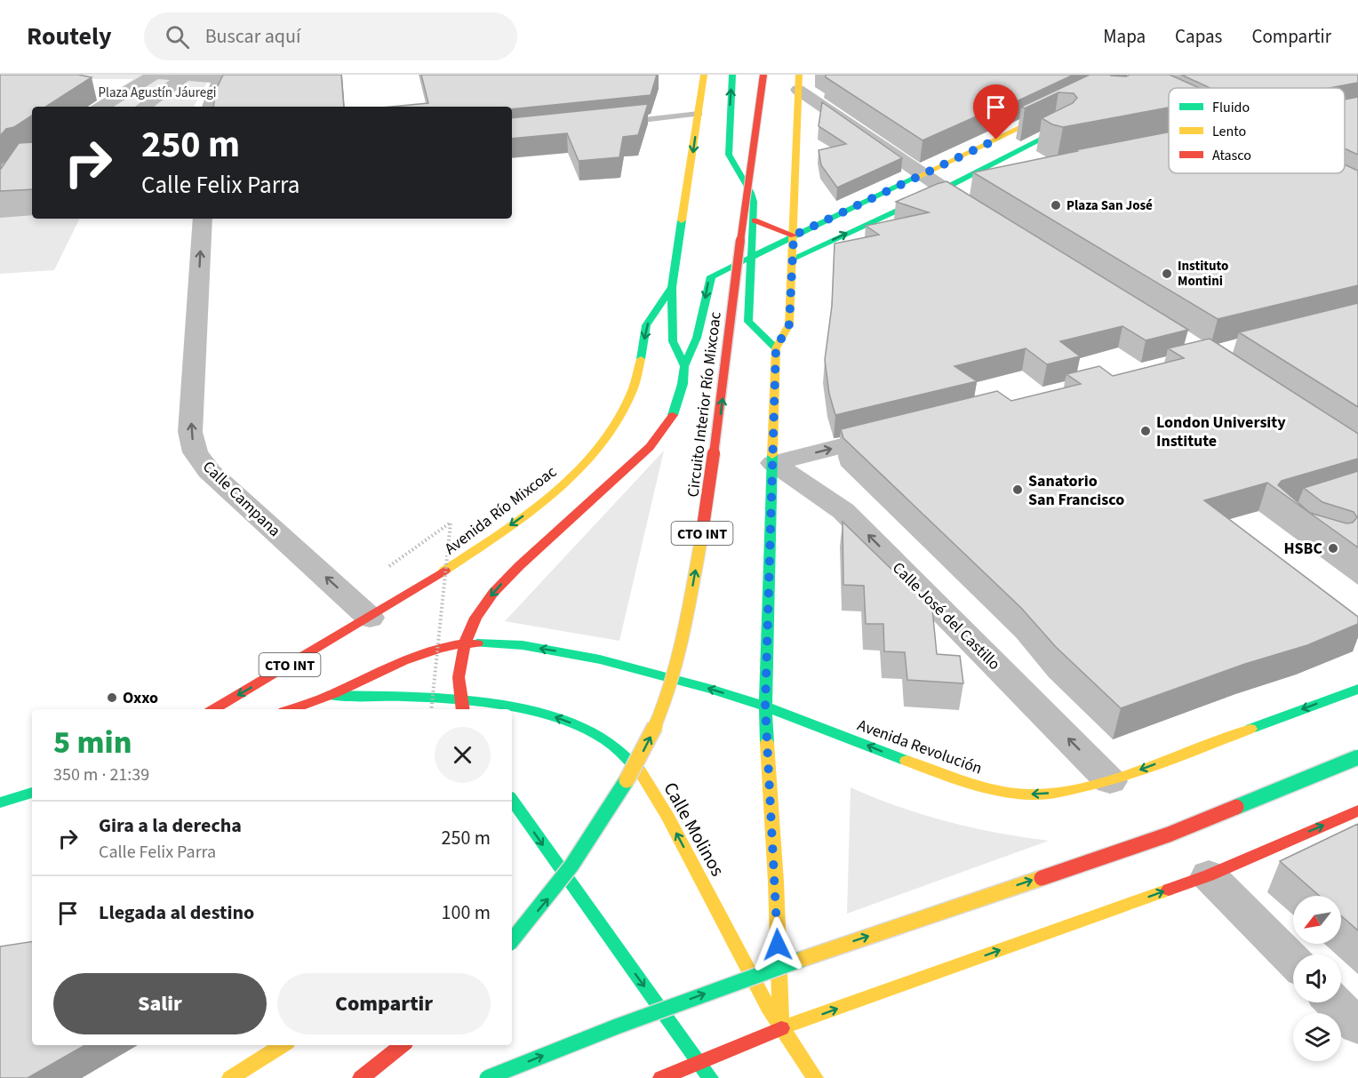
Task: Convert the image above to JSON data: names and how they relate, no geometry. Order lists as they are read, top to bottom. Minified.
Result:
{"streets":{"main road":["Circuito Interior Río Mixcoac","Avenida Río Mixcoac","CTO INT","Avenida Revolución","Calle Molinos"],"street":["Calle Campana","Calle José del Castillo"]},"crossings":[["Calle Campana","Avenida Río Mixcoac"],["Calle Campana","CTO INT"],["Avenida Río Mixcoac","CTO INT"],["CTO INT","Avenida Revolución"],["CTO INT","Calle Molinos"],["Calle José del Castillo","Avenida Revolución"]],"one_way":["Calle Campana","Calle José del Castillo"],"parks":["Plaza Agustín Jáuregi"],"places":["Plaza San José","Instituto Montini","London University Institute","Sanatorio San Francisco","HSBC","Oxxo"],"legend":["Fluido","Lento","Atasco"],"north":"bottom left","page":{"header":"Routely","search":"Buscar aquí","nav":["Mapa","Capas","Compartir"],"turn":["250 m","Calle Felix Parra"],"heading":["5 min","350 m · 21:39"],"list":[{"name":"Gira a la derecha","note":"Calle Felix Parra","value":"250 m"},{"name":"Llegada al destino","value":"100 m"}],"buttons":["Salir","Compartir"]}}
